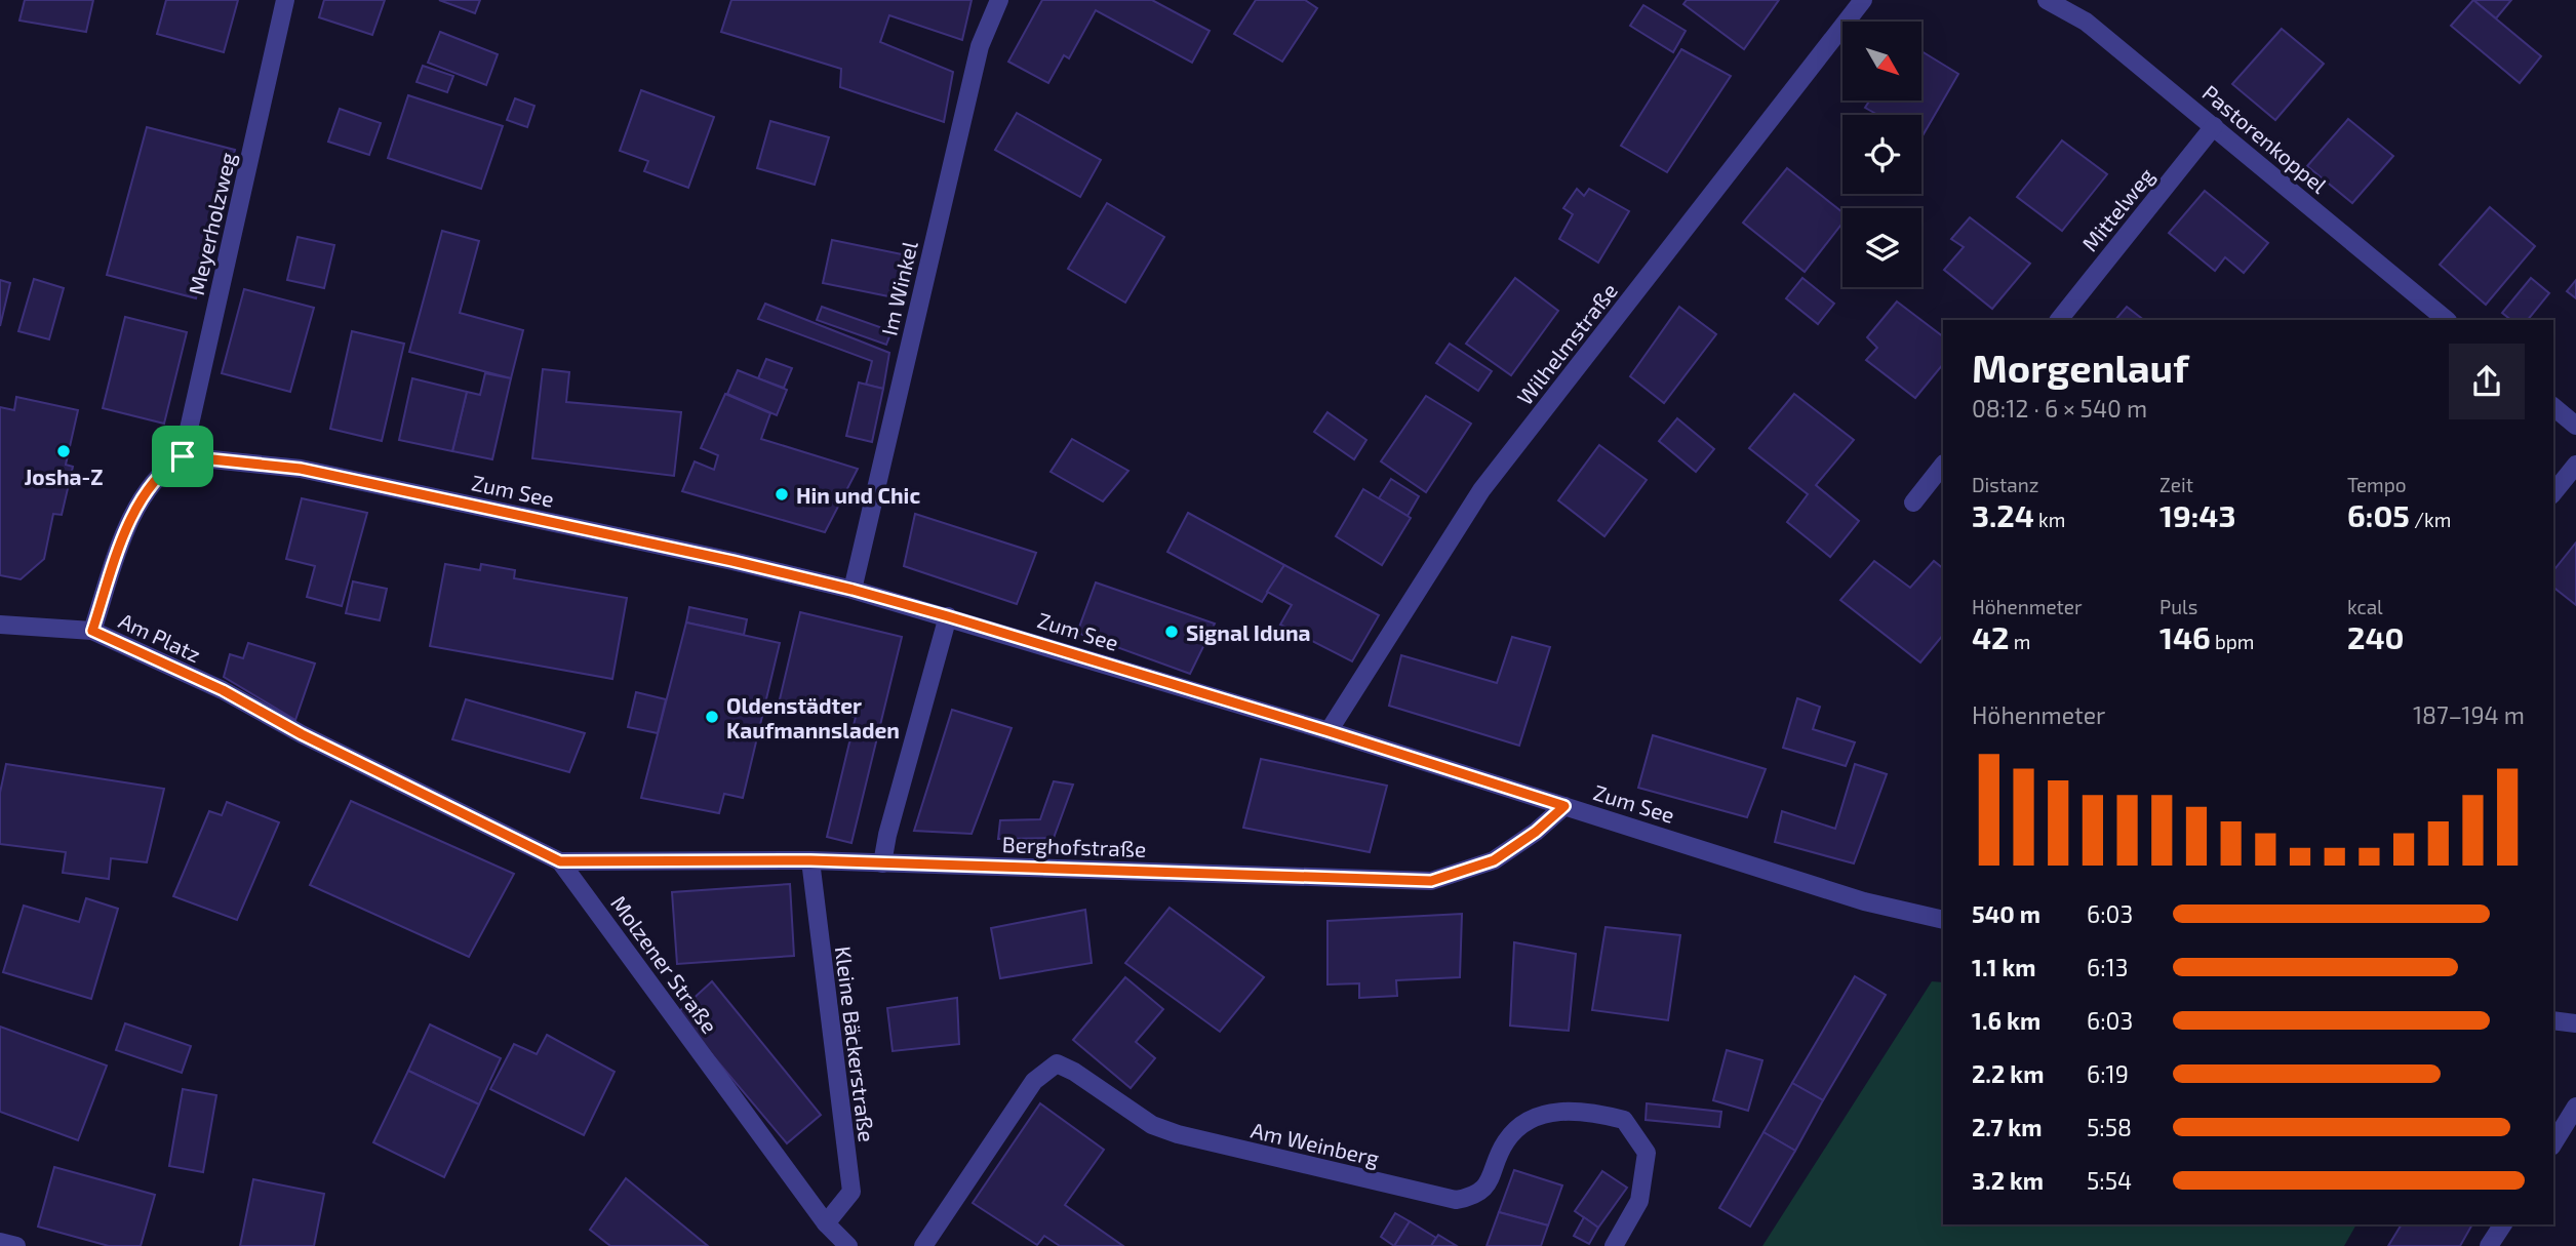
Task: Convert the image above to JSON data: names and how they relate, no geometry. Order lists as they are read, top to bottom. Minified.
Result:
{"streets":{"street":["Pastorenkoppel","Mittelweg","Meyerholzweg","Im Winkel","Wilhelmstraße","Zum See","Am Platz","Berghofstraße","Molzener Straße","Kleine Bäckerstraße","Am Weinberg"]},"crossings":[["Pastorenkoppel","Mittelweg"],["Meyerholzweg","Zum See"],["Meyerholzweg","Am Platz"],["Im Winkel","Zum See"],["Wilhelmstraße","Zum See"],["Zum See","Am Platz"],["Zum See","Berghofstraße"],["Am Platz","Molzener Straße"],["Berghofstraße","Molzener Straße"],["Berghofstraße","Kleine Bäckerstraße"],["Molzener Straße","Kleine Bäckerstraße"]],"places":["Josha-Z","Hin und Chic","Signal Iduna","Oldenstädter Kaufmannsladen"],"north":"bottom right","page":{"heading":["Morgenlauf","08:12 · 6 × 540 m"],"stats":[["Distanz","3.24 km"],["Zeit","19:43"],["Tempo","6:05 /km"],["Höhenmeter","42 m"],["Puls","146 bpm"],["kcal","240"]],"chart":["Höhenmeter","187–194 m"],"list":[{"name":"540 m","note":"6:03"},{"name":"1.1 km","note":"6:13"},{"name":"1.6 km","note":"6:03"},{"name":"2.2 km","note":"6:19"},{"name":"2.7 km","note":"5:58"},{"name":"3.2 km","note":"5:54"}]}}
